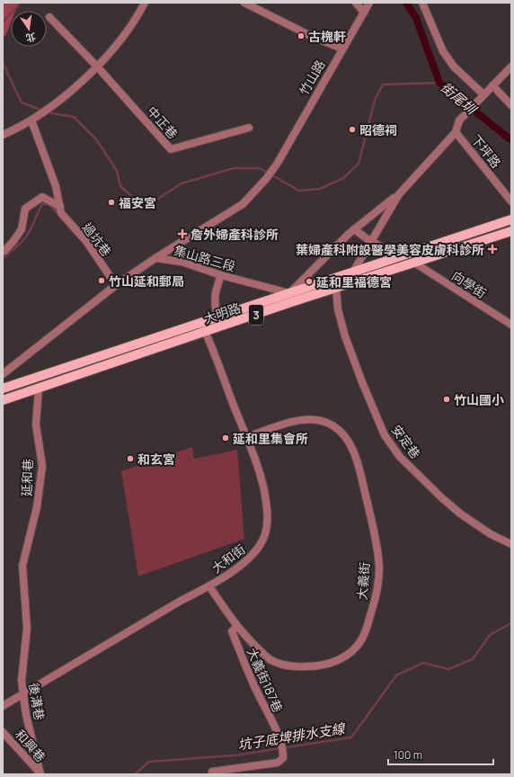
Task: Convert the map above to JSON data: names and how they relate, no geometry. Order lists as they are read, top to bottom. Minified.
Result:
{"streets":{"main road":["大明路","3"],"street":["竹山路","中正巷","下坪路","過坑巷","集山路三段","向學街","安定巷","延和巷","大和街","大義街","大義街187巷","後溝巷","和興巷"]},"crossings":[["竹山路","集山路三段"],["過坑巷","集山路三段"],["集山路三段","大明路"],["向學街","大明路"],["大明路","安定巷"],["大明路","延和巷"],["大明路","大和街"],["延和巷","後溝巷"],["大和街","大義街"],["大和街","後溝巷"],["大義街","大義街187巷"],["後溝巷","和興巷"]],"water":["街尾圳","坑子底埤排水支線"],"places":{"other":["古槐軒","昭德祠","福安宮","竹山延和郵局","延和里福德宮","竹山國小","延和里集會所","和玄宮"],"health":["詹外婦產科診所","葉婦產科附設醫學美容皮膚科診所"]},"scale_bar":"100 m","north":"bottom"}
